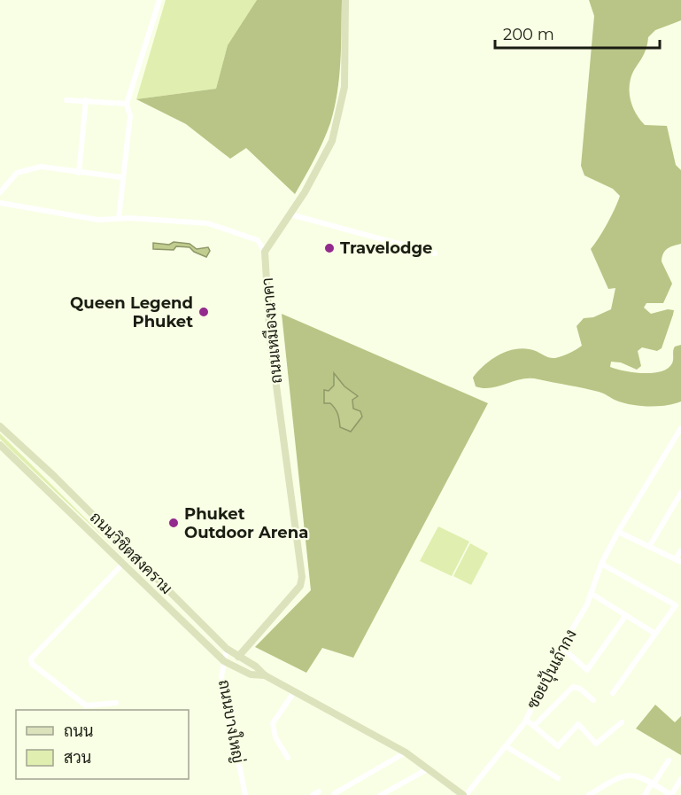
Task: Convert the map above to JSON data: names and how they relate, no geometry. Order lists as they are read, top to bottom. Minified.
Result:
{"streets":{"main road":["ถนนเหมืองนาคา","ถนนวิชิตสงคราม"],"street":["ซอยปุ้นเถ้ากง","ถนนบางใหญ่"]},"crossings":[["ถนนเหมืองนาคา","ถนนวิชิตสงคราม"],["ถนนวิชิตสงคราม","ซอยปุ้นเถ้ากง"],["ถนนวิชิตสงคราม","ถนนบางใหญ่"]],"places":["Travelodge","Queen Legend Phuket","Phuket Outdoor Arena"],"legend":["ถนน","สวน"],"scale_bar":"200 m"}
